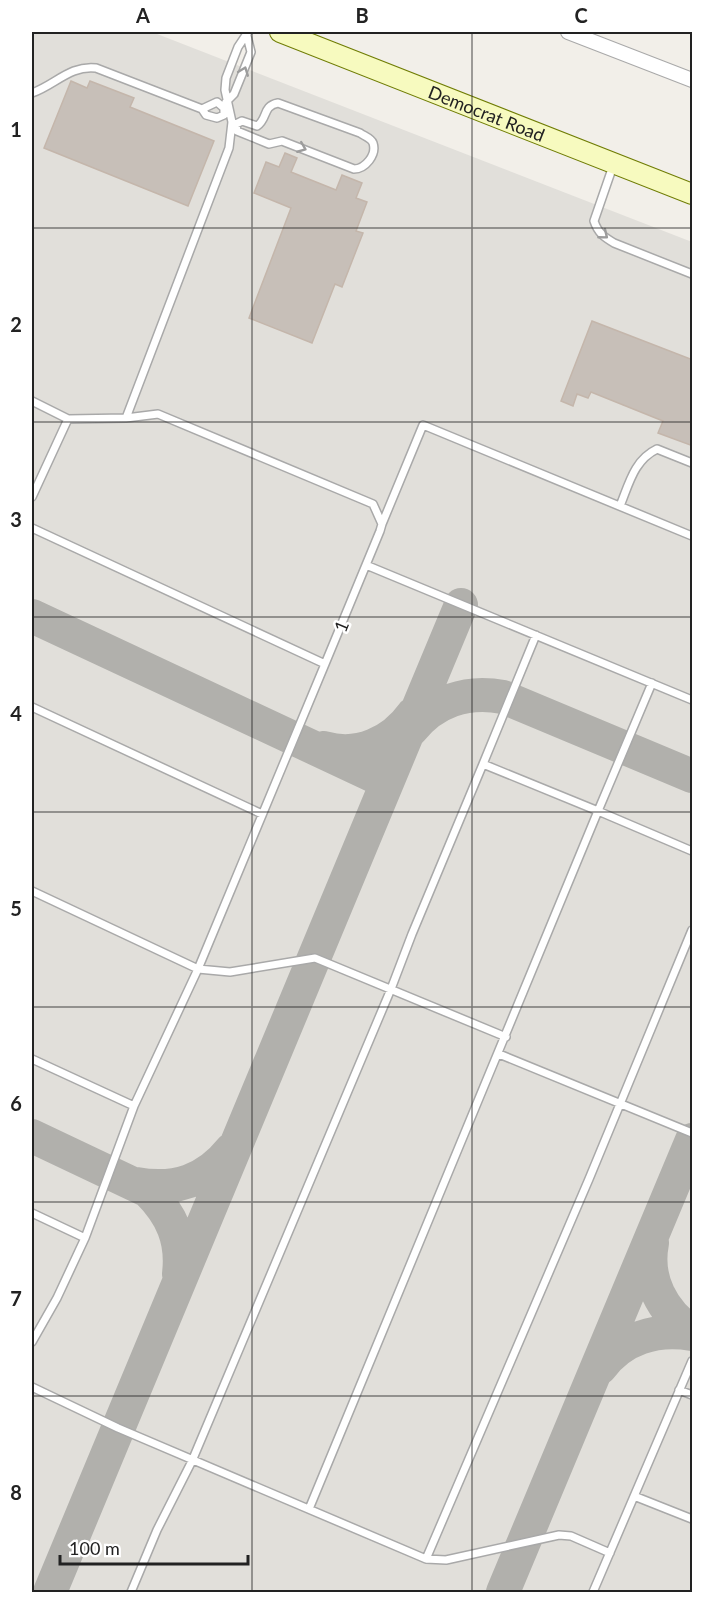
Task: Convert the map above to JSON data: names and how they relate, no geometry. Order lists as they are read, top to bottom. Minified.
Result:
{"streets":{"main road":["Democrat Road"],"lane":["1"]},"scale_bar":"100 m","grid":{"columns":["A","B","C"],"rows":["1","2","3","4","5","6","7","8"]}}
